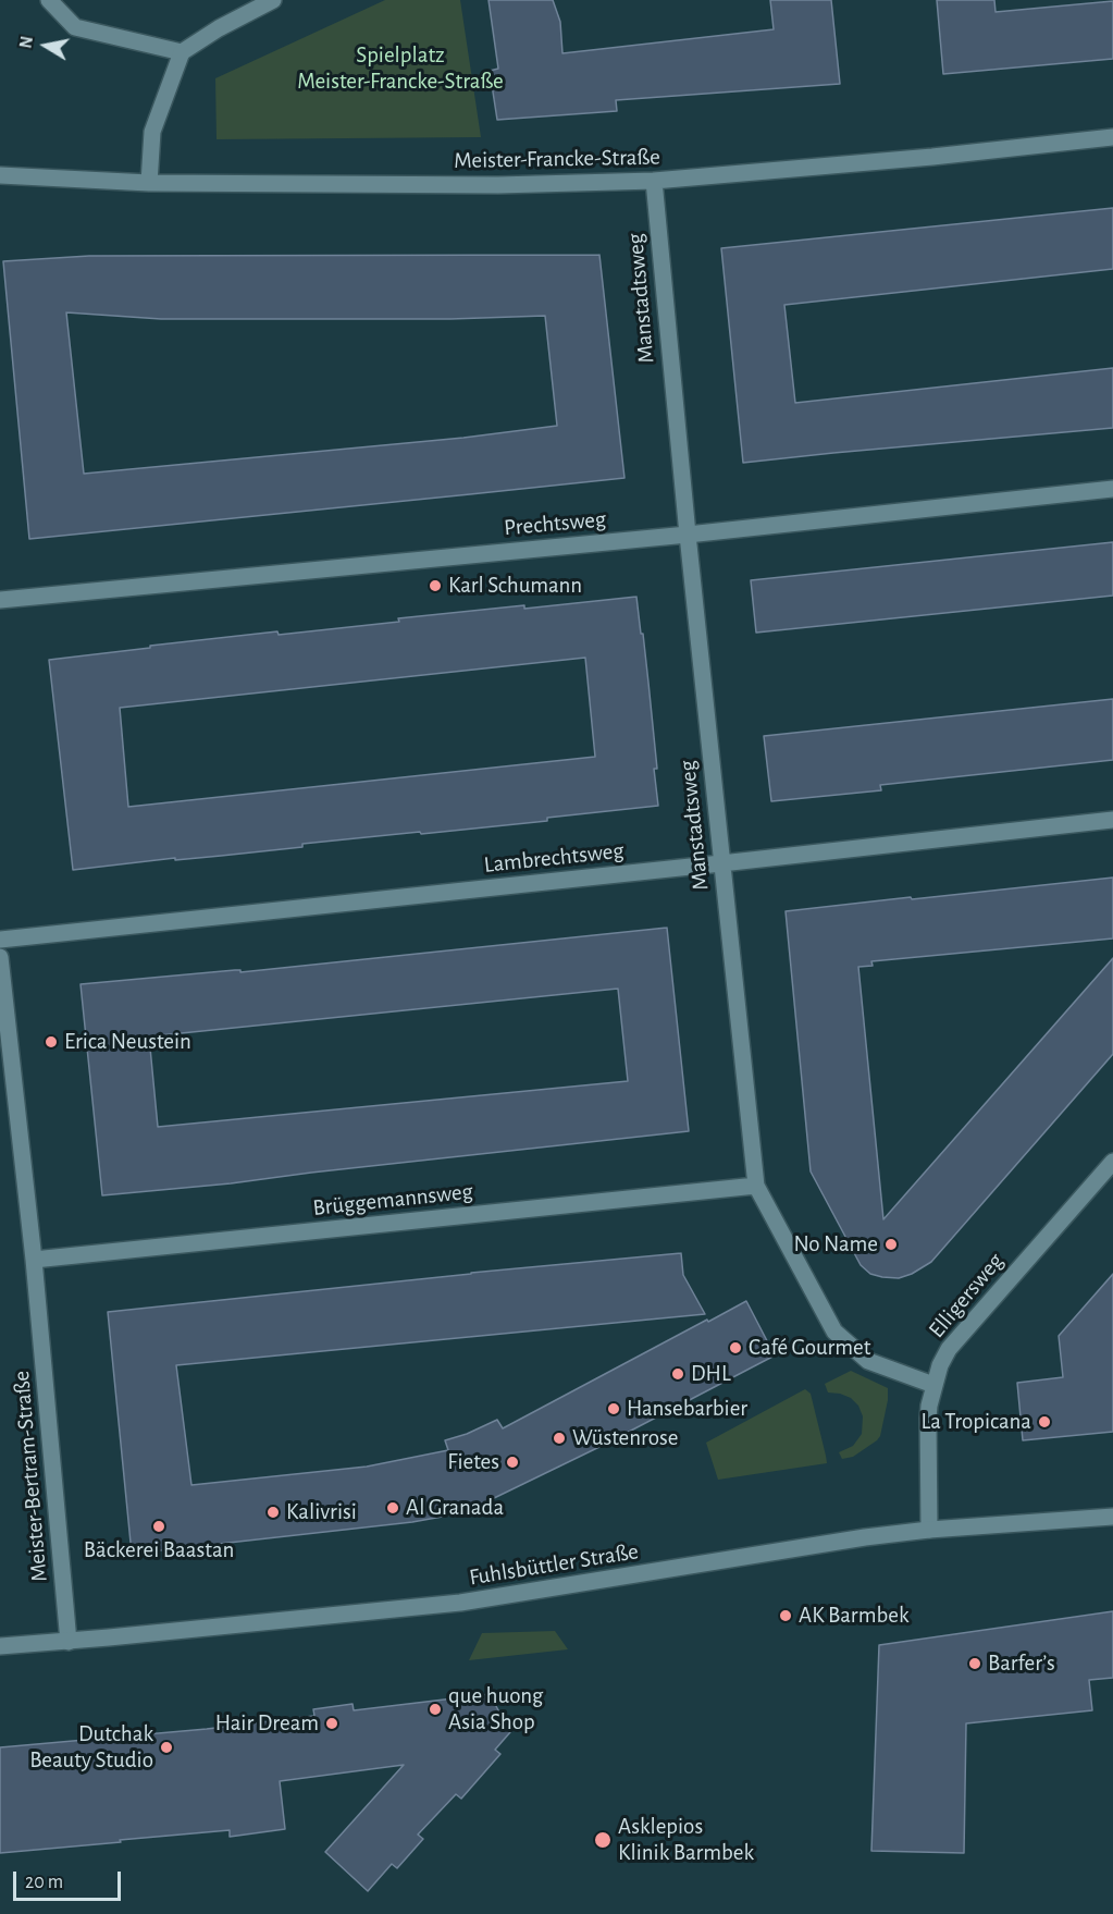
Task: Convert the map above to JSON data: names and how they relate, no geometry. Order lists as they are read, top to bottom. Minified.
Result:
{"streets":{"street":["Meister-Francke-Straße","Manstadtsweg","Prechtsweg","Lambrechtsweg","Brüggemannsweg","Elligersweg","Meister-Bertram-Straße","Fuhlsbüttler Straße"]},"crossings":[["Meister-Francke-Straße","Manstadtsweg"],["Manstadtsweg","Prechtsweg"],["Manstadtsweg","Lambrechtsweg"],["Manstadtsweg","Brüggemannsweg"],["Manstadtsweg","Elligersweg"],["Brüggemannsweg","Meister-Bertram-Straße"],["Elligersweg","Fuhlsbüttler Straße"],["Meister-Bertram-Straße","Fuhlsbüttler Straße"]],"parks":["Spielplatz Meister-Francke-Straße"],"places":["Karl Schumann","Erica Neustein","No Name","Café Gourmet","DHL","Hansebarbier","La Tropicana","Wüstenrose","Fietes","Al Granada","Kalivrisi","Bäckerei Baastan","AK Barmbek","Barfer’s","que huong Asia Shop","Hair Dream","Dutchak Beauty Studio","Asklepios Klinik Barmbek"],"scale_bar":"20 m","north":"left"}
